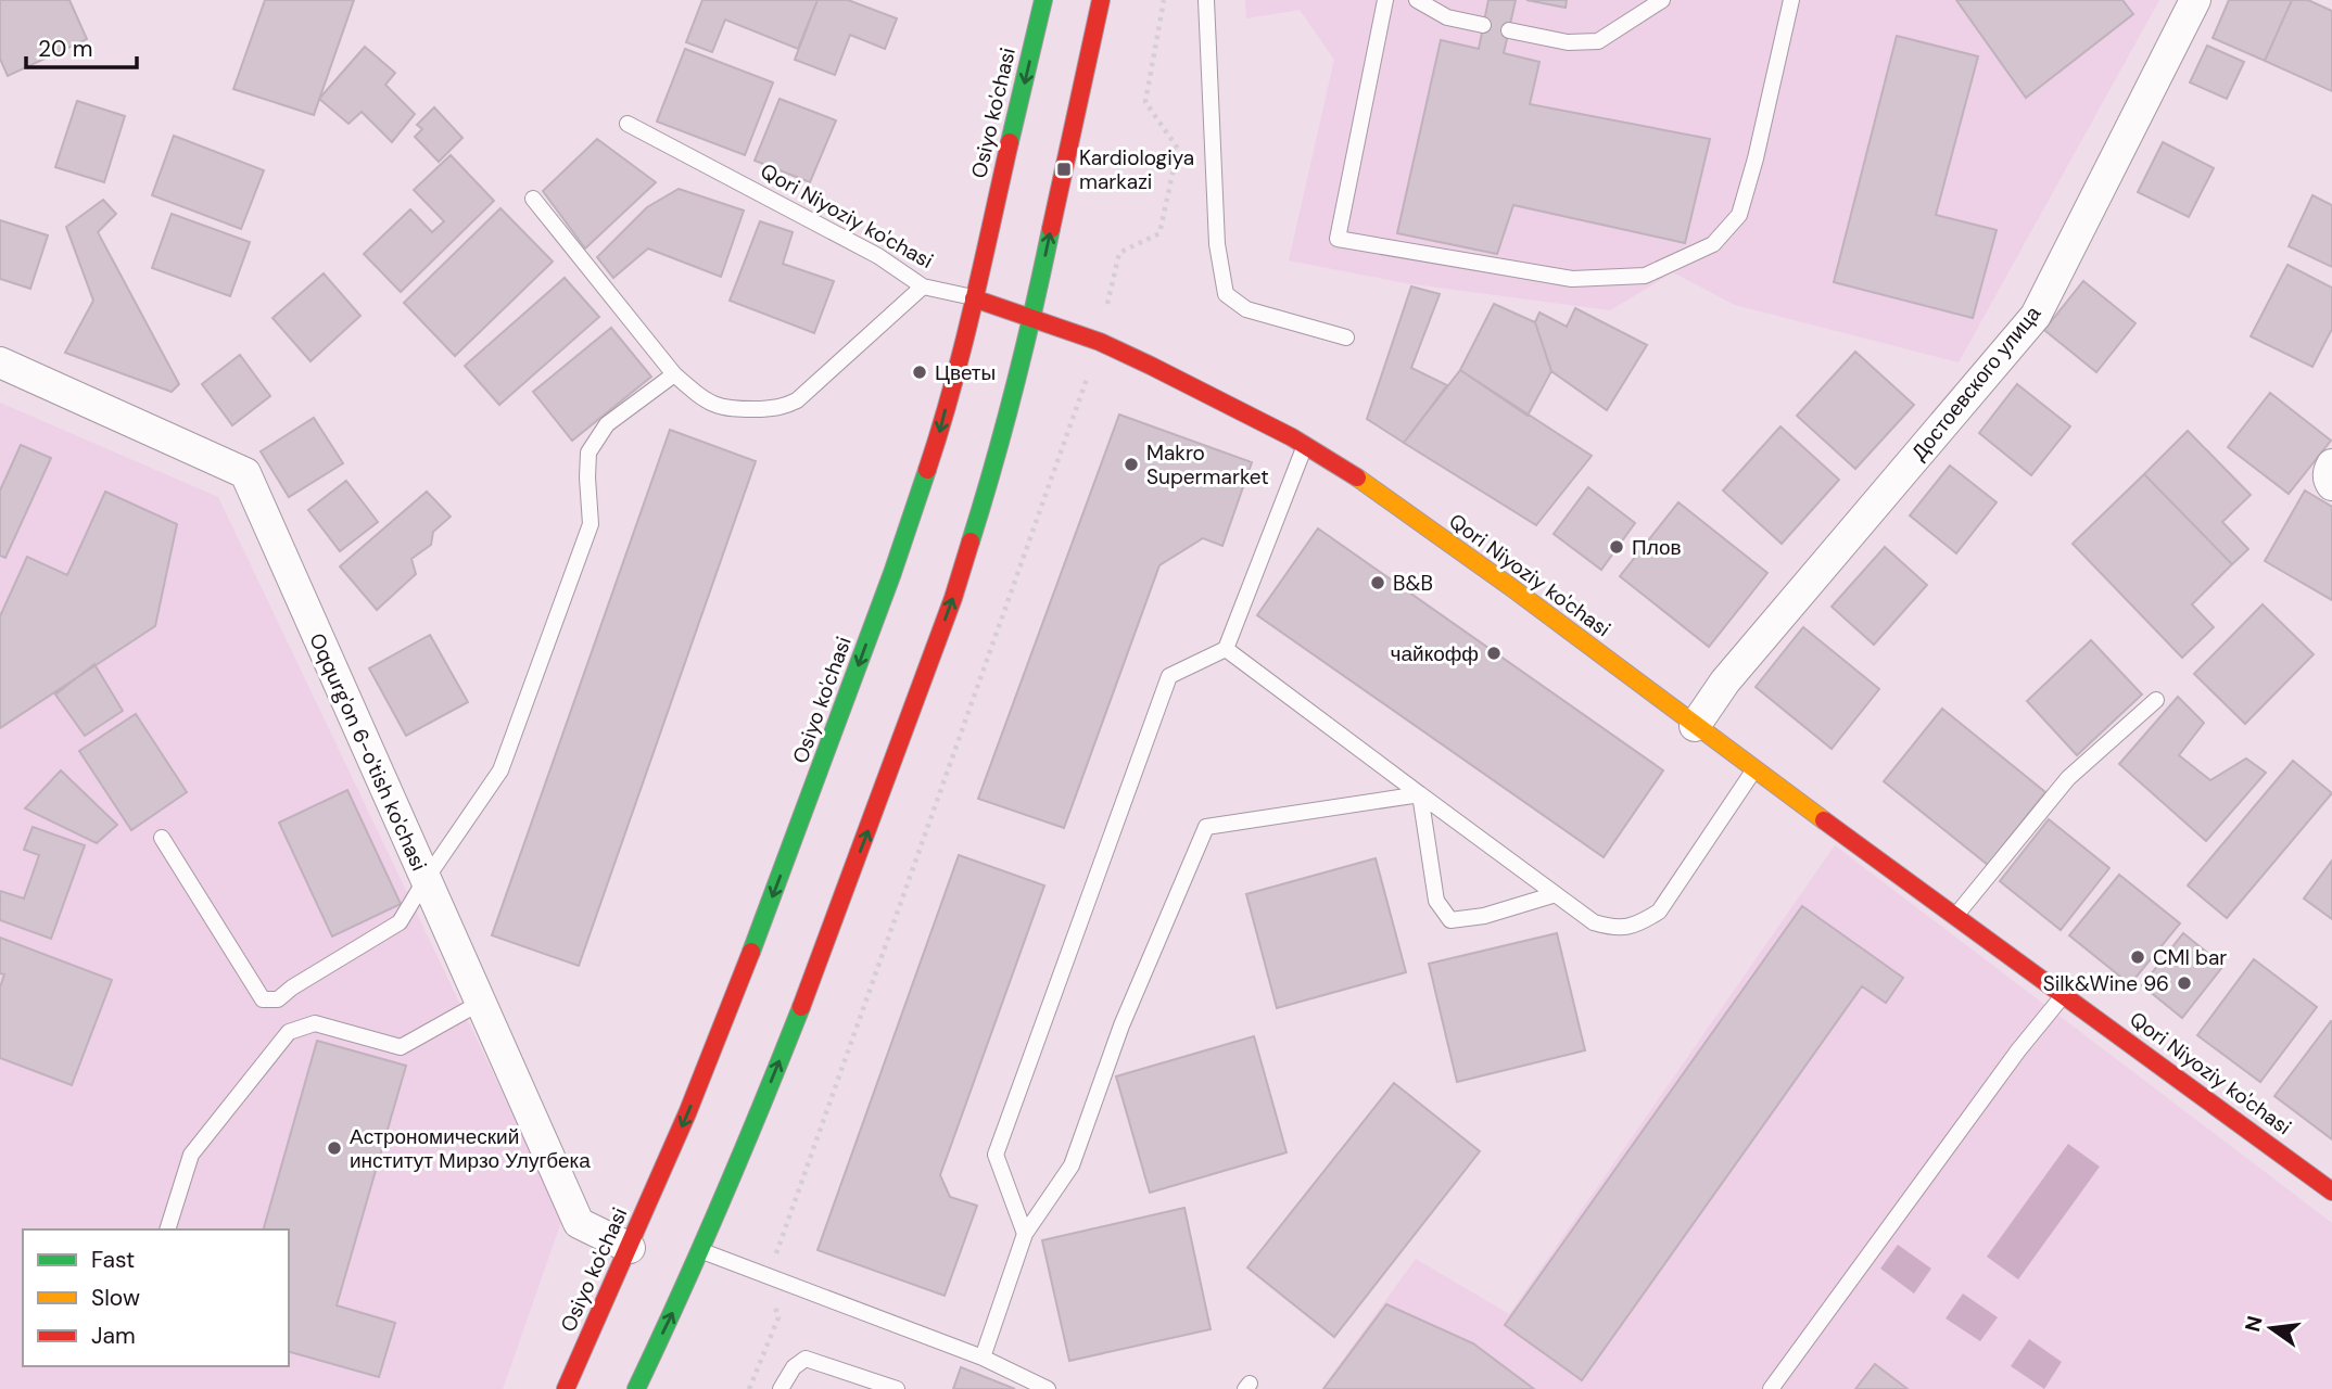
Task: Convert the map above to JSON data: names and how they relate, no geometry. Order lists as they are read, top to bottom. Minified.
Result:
{"streets":{"main road":["Osiyo ko'chasi","Qori Niyoziy ko'chasi"],"street":["Достоевского улица","Oqqurg'on 6-o'tish ko'chasi"]},"crossings":[["Osiyo ko'chasi","Qori Niyoziy ko'chasi"],["Osiyo ko'chasi","Oqqurg'on 6-o'tish ko'chasi"],["Qori Niyoziy ko'chasi","Достоевского улица"]],"places":{"transit":["Kardiologiya markazi"],"other":["Цветы","Makro Supermarket","Плов","B&B","чайкофф","CMI bar","Silk&Wine 96","Астрономический институт Мирзо Улугбека"]},"legend":["Fast","Slow","Jam"],"scale_bar":"20 m","north":"left"}
